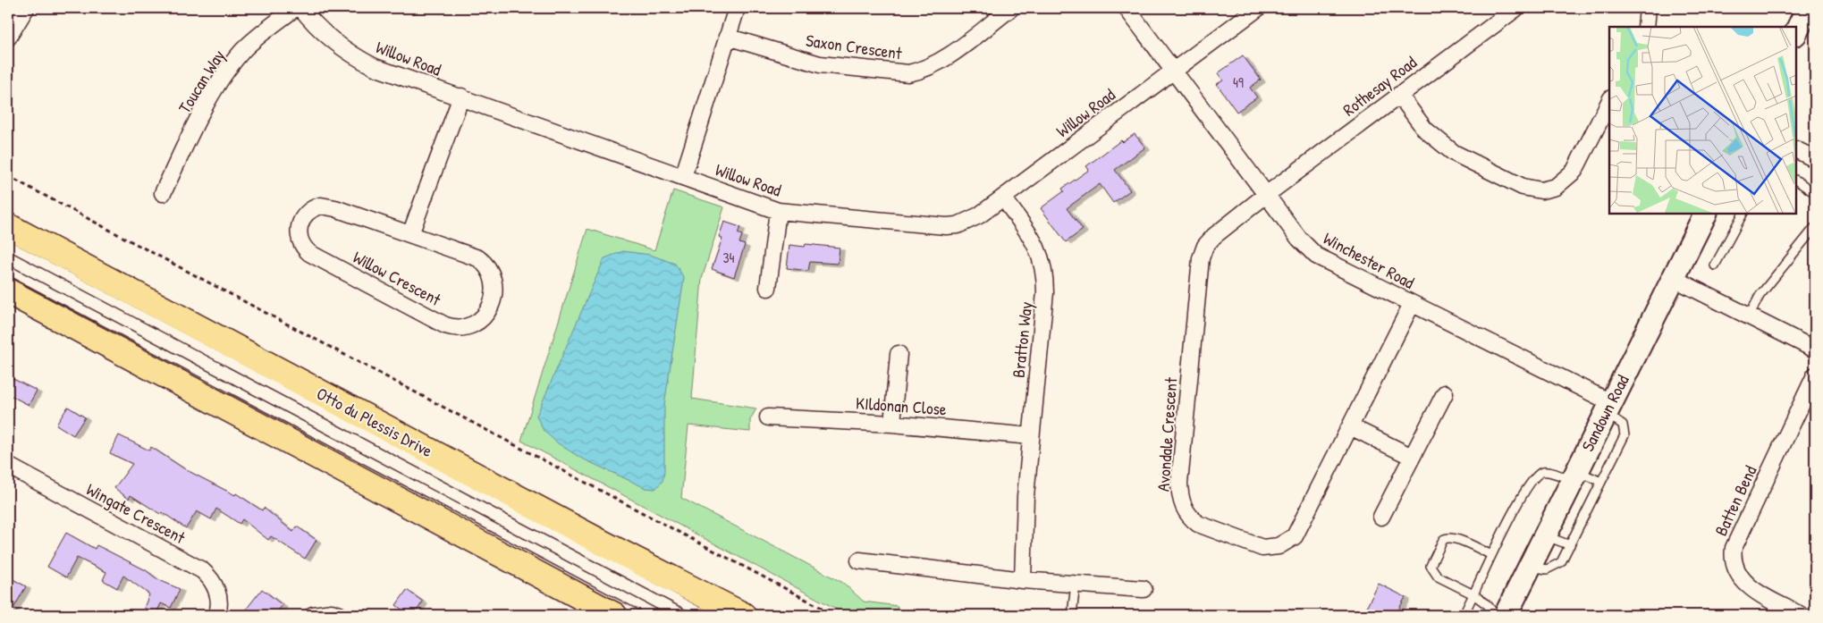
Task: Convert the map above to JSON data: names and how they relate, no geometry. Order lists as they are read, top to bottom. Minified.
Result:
{"streets":{"main road":["Otto du Plessis Drive"],"street":["Saxon Crescent","Willow Road","Toucan Way","Rothesay Road","Winchester Road","Willow Crescent","Bratton Way","KIldonan Close","Sandown Road","Avondale Crescent","Batten Bend","Wingate Crescent"]},"crossings":[["Willow Road","Winchester Road"],["Willow Road","Bratton Way"],["Rothesay Road","Winchester Road"],["Rothesay Road","Avondale Crescent"],["Winchester Road","Sandown Road"],["Winchester Road","Avondale Crescent"],["Bratton Way","KIldonan Close"]],"house_numbers":["49","34"]}
